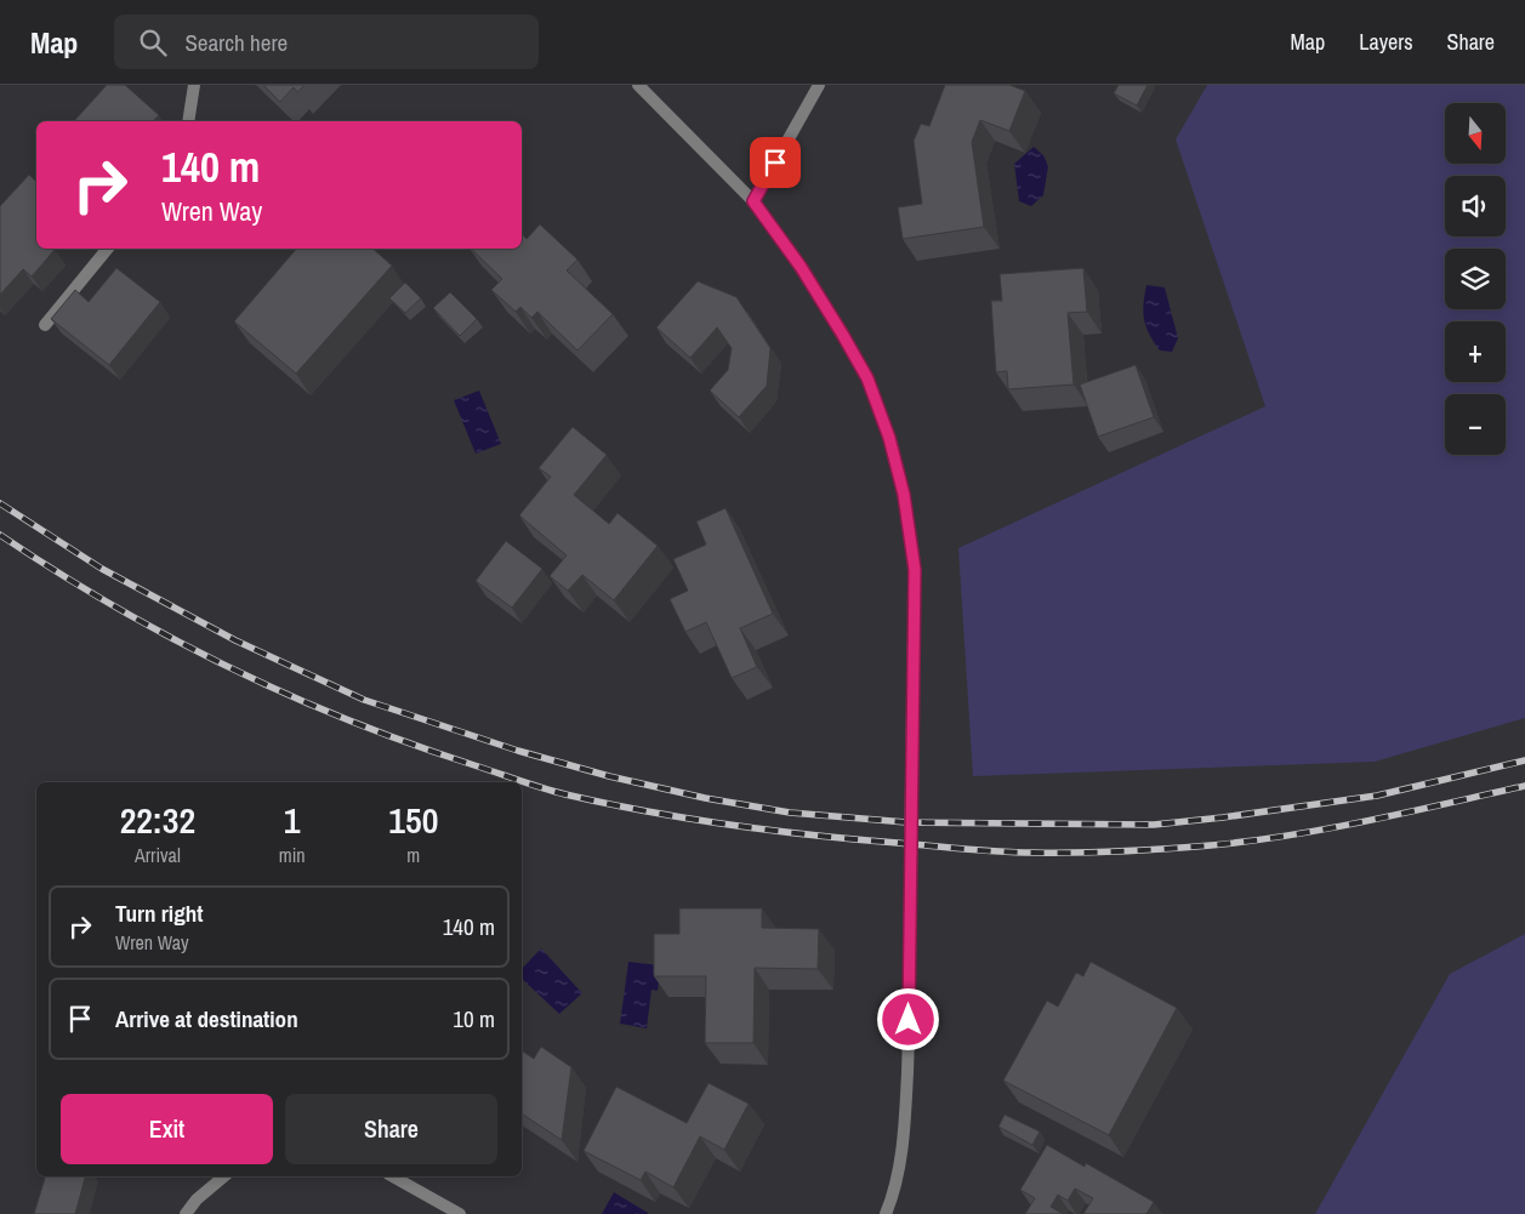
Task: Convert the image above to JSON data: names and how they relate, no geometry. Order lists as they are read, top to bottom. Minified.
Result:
{"north":"bottom","page":{"header":"Map","search":"Search here","nav":["Map","Layers","Share"],"map_buttons":["+","−"],"turn":["140 m","Wren Way"],"eta":["22:32","Arrival","1","min","150","m"],"list":[{"name":"Turn right","note":"Wren Way","value":"140 m"},{"name":"Arrive at destination","value":"10 m"}],"buttons":["Exit","Share"]}}
